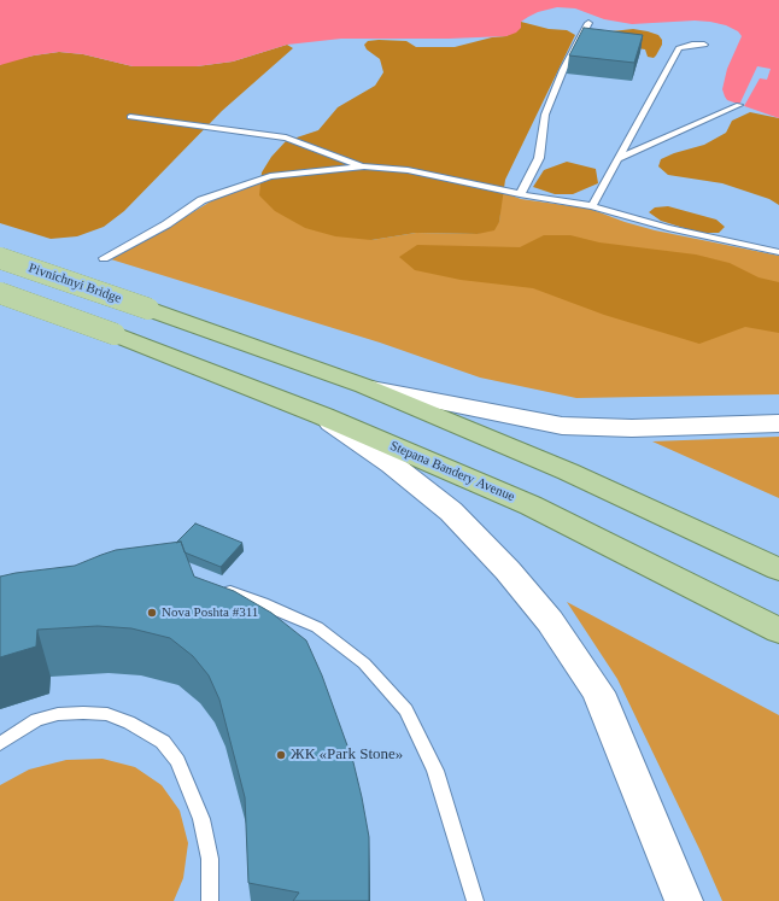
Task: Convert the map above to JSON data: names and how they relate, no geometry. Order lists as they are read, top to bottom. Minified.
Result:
{"streets":{"main road":["Pivnichnyi Bridge","Stepana Bandery Avenue"]},"places":["Nova Poshta #311","ЖК «Park Stone»"]}
